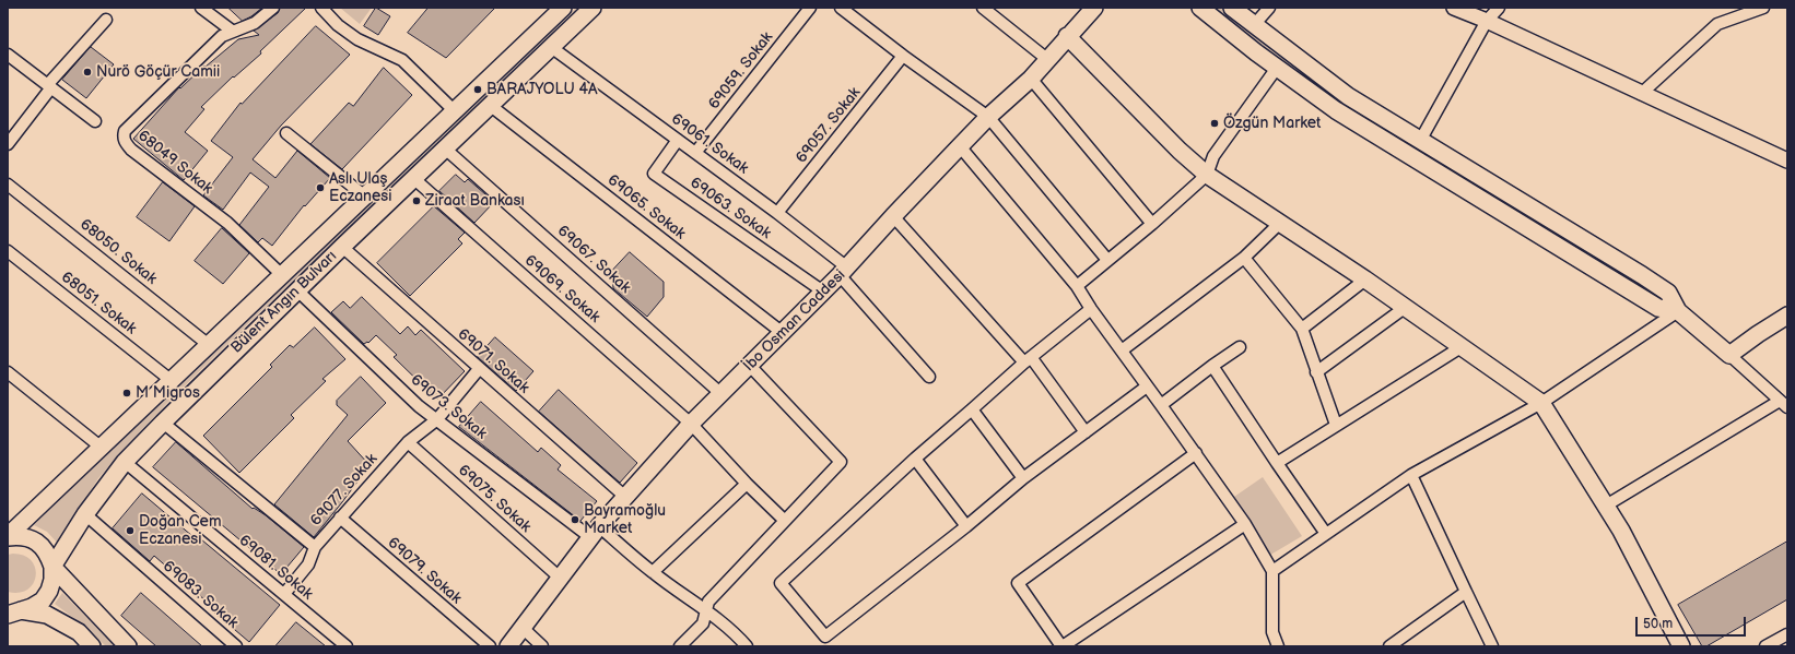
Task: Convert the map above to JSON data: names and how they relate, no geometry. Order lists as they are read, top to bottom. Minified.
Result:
{"streets":{"main road":["Bülent Angın Bulvarı","İbo Osman Caddesi"],"street":["69059. Sokak","69057. Sokak","69061. Sokak","68049 Sokak","69065. Sokak","69063. Sokak","68050. Sokak","69067. Sokak","69069. Sokak","68051. Sokak","69071. Sokak","69073. Sokak","69077. Sokak","69075. Sokak","69081. Sokak","69079. Sokak","69083. Sokak"]},"crossings":[["69059. Sokak","69061. Sokak"],["69057. Sokak","69061. Sokak"],["69061. Sokak","69063. Sokak"],["69061. Sokak","Bülent Angın Bulvarı"],["69061. Sokak","İbo Osman Caddesi"],["68049 Sokak","Bülent Angın Bulvarı"],["69065. Sokak","Bülent Angın Bulvarı"],["69065. Sokak","İbo Osman Caddesi"],["69063. Sokak","İbo Osman Caddesi"],["68050. Sokak","Bülent Angın Bulvarı"],["69067. Sokak","Bülent Angın Bulvarı"],["69067. Sokak","İbo Osman Caddesi"],["69069. Sokak","Bülent Angın Bulvarı"],["69069. Sokak","İbo Osman Caddesi"],["Bülent Angın Bulvarı","68051. Sokak"],["Bülent Angın Bulvarı","69071. Sokak"],["Bülent Angın Bulvarı","69073. Sokak"],["Bülent Angın Bulvarı","69077. Sokak"],["Bülent Angın Bulvarı","69081. Sokak"],["Bülent Angın Bulvarı","69083. Sokak"],["İbo Osman Caddesi","69071. Sokak"],["İbo Osman Caddesi","69073. Sokak"],["İbo Osman Caddesi","69075. Sokak"],["69071. Sokak","69077. Sokak"],["69073. Sokak","69077. Sokak"],["69077. Sokak","69075. Sokak"],["69077. Sokak","69079. Sokak"]],"places":["Nurö Göçür Camii","BARAJYOLU 4A","Özgün Market","Aslı Ulaş Eczanesi","Ziraat Bankası","M Migros","Bayramoğlu Market","Doğan Cem Eczanesi"],"scale_bar":"50 m"}
